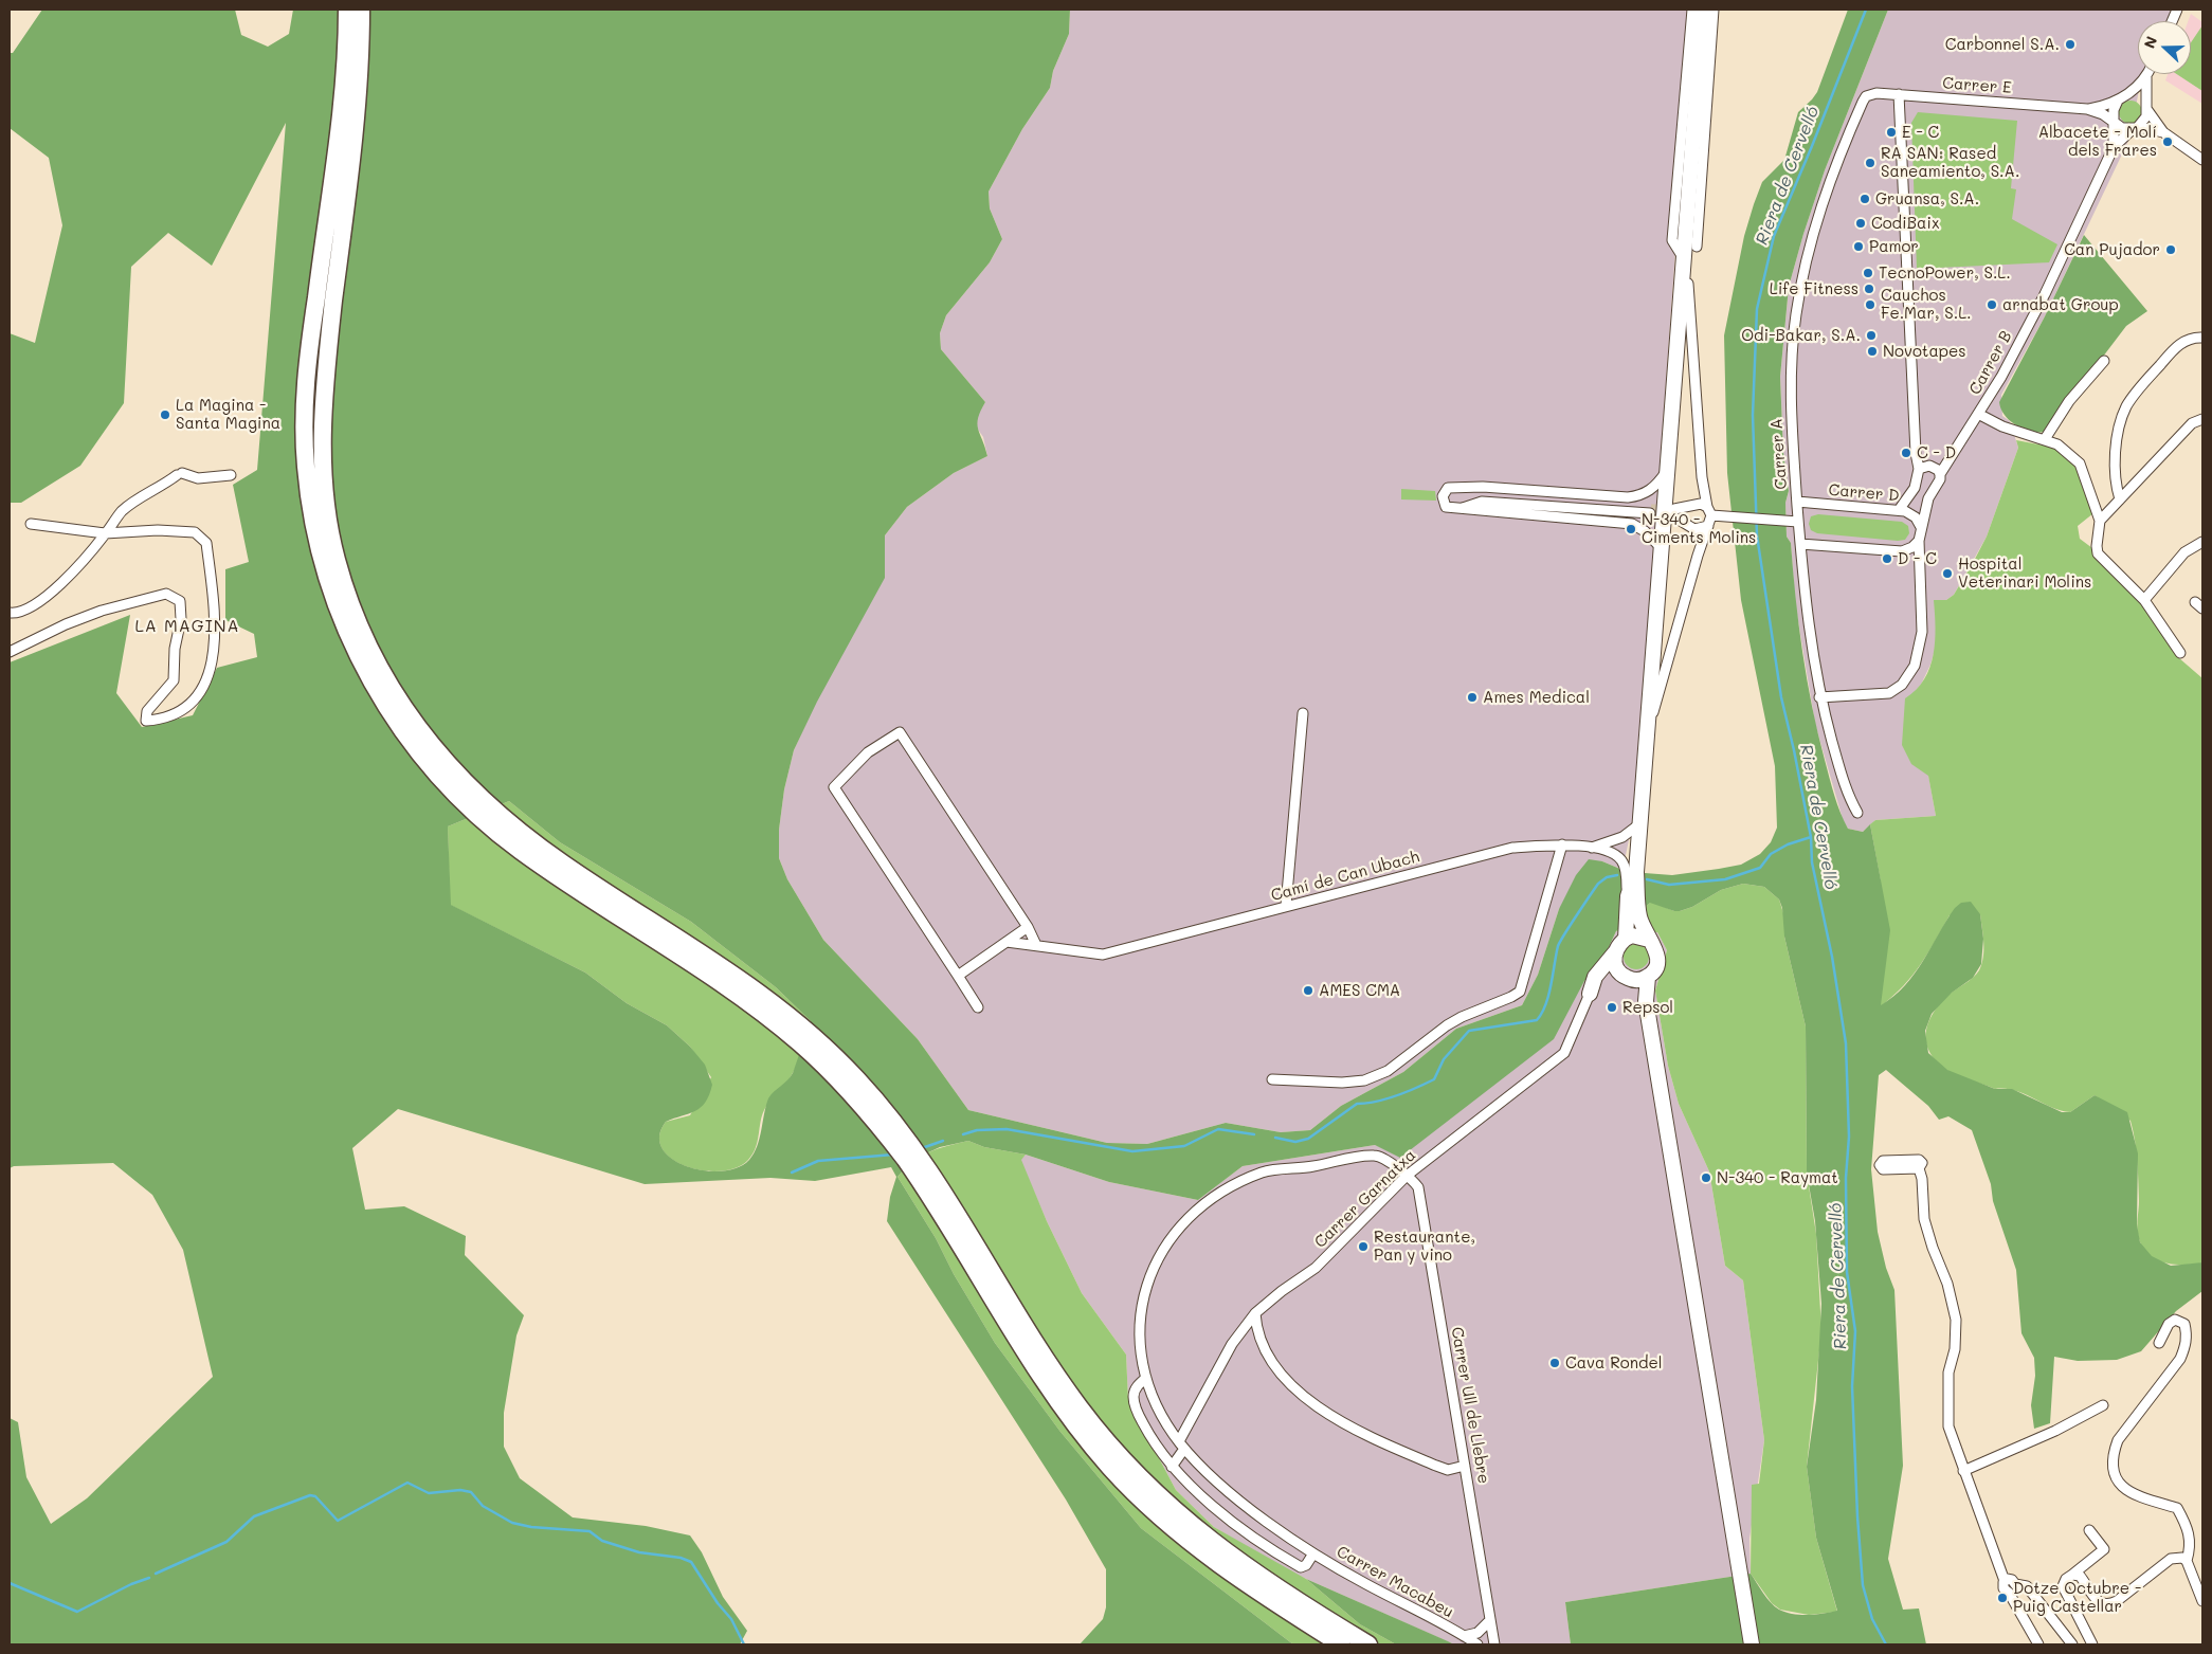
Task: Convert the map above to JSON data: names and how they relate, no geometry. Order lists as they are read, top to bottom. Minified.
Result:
{"streets":{"street":["Carrer E","Carrer B","Carrer A","Carrer D","Camí de Can Ubach","Carrer Garnatxa","Carrer Ull de Llebre","Carrer Macabeu"]},"crossings":[["Carrer E","Carrer B"],["Carrer E","Carrer A"],["Carrer B","Carrer A"],["Carrer B","Carrer D"],["Carrer A","Carrer D"],["Carrer Garnatxa","Carrer Ull de Llebre"],["Carrer Garnatxa","Carrer Macabeu"],["Carrer Ull de Llebre","Carrer Macabeu"]],"districts":["LA MAGINA"],"water":["Riera de Cervelló"],"places":["Carbonnel S.A.","E - C","Albacete - Molí dels Frares","RA SAN: Rased Saneamiento, S.A.","Gruansa, S.A.","CodiBaix","Pamor","Can Pujador","TecnoPower, S.L.","Life Fitness","Cauchos Fe.Mar, S.L.","arnabat Group","Odi-Bakar, S.A.","Novotapes","La Magina - Santa Magina","C - D","N-340 - Ciments Molins","D - C","Hospital Veterinari Molins","Ames Medical","AMES CMA","Repsol","N-340 - Raymat","Restaurante, Pan y vino","Cava Rondel","Dotze Octubre - Puig Castellar"],"north":"left"}
